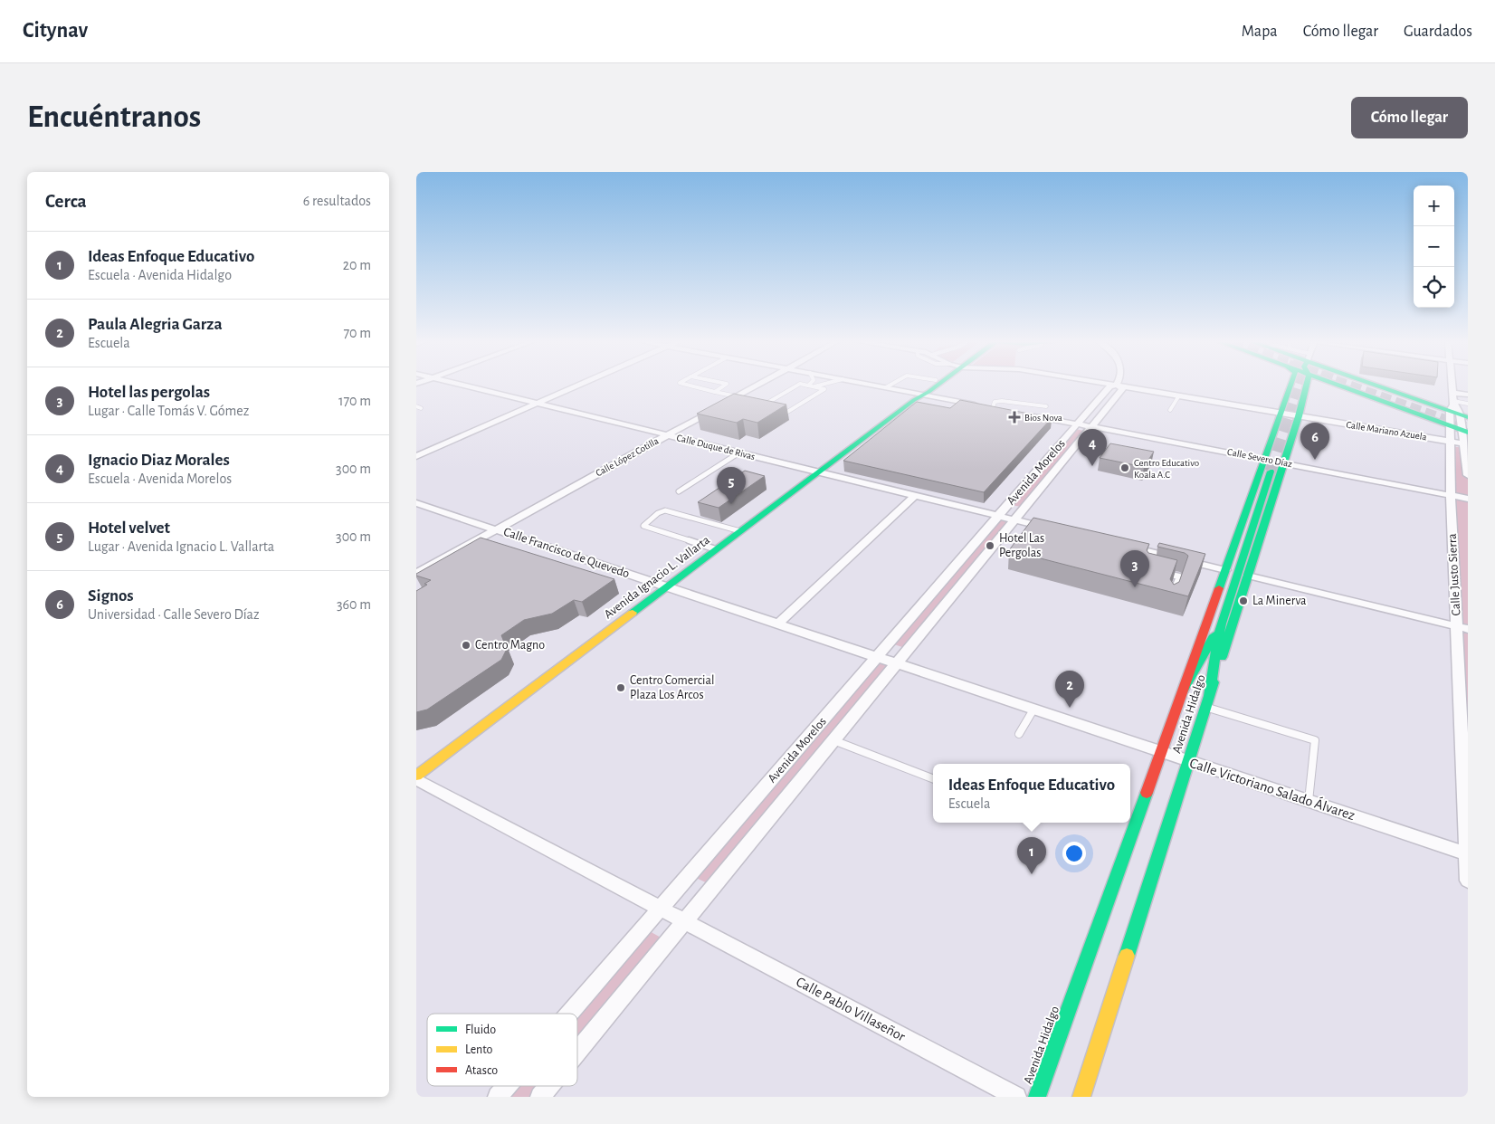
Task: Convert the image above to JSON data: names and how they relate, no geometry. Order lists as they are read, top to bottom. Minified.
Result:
{"streets":{"main road":["Avenida Ignacio L. Vallarta","Avenida Hidalgo"],"street":["Calle Mariano Azuela","Calle Duque de Rivas","Calle López Cotilla","Calle Severo Díaz","Avenida Morelos","Calle Francisco de Quevedo","Calle Justo Sierra","Calle Victoriano Salado Álvarez","Calle Pablo Villaseñor"]},"crossings":[["Calle Mariano Azuela","Avenida Morelos"],["Calle Mariano Azuela","Calle Justo Sierra"],["Calle Mariano Azuela","Avenida Hidalgo"],["Calle Duque de Rivas","Calle López Cotilla"],["Calle Duque de Rivas","Avenida Morelos"],["Calle Duque de Rivas","Avenida Ignacio L. Vallarta"],["Calle López Cotilla","Calle Francisco de Quevedo"],["Calle Severo Díaz","Avenida Morelos"],["Calle Severo Díaz","Calle Justo Sierra"],["Calle Severo Díaz","Avenida Hidalgo"],["Avenida Morelos","Calle Francisco de Quevedo"],["Avenida Morelos","Calle Victoriano Salado Álvarez"],["Avenida Morelos","Calle Pablo Villaseñor"],["Calle Francisco de Quevedo","Avenida Ignacio L. Vallarta"],["Calle Francisco de Quevedo","Calle Victoriano Salado Álvarez"],["Calle Justo Sierra","Calle Victoriano Salado Álvarez"],["Avenida Hidalgo","Calle Victoriano Salado Álvarez"]],"places":{"health":["Bios Nova"],"other":["Centro Educativo Koala A.C","Hotel Las Pergolas","La Minerva","Centro Magno","Centro Comercial Plaza Los Arcos"]},"legend":["Fluido","Lento","Atasco"],"page":{"header":"Citynav","nav":["Mapa","Cómo llegar","Guardados"],"buttons":"Cómo llegar","title":"Encuéntranos","heading":["Cerca","6 resultados"],"map_buttons":["+","−"],"list":[{"mark":"1","name":"Ideas Enfoque Educativo","note":"Escuela · Avenida Hidalgo","value":"20 m"},{"mark":"2","name":"Paula Alegria Garza","note":"Escuela","value":"70 m"},{"mark":"3","name":"Hotel las pergolas","note":"Lugar · Calle Tomás V. Gómez","value":"170 m"},{"mark":"4","name":"Ignacio Diaz Morales","note":"Escuela · Avenida Morelos","value":"300 m"},{"mark":"5","name":"Hotel velvet","note":"Lugar · Avenida Ignacio L. Vallarta","value":"300 m"},{"mark":"6","name":"Signos","note":"Universidad · Calle Severo Díaz","value":"360 m"}],"pins":["6","4","5","3","2","1"],"popup":["Ideas Enfoque Educativo","Escuela"]}}
